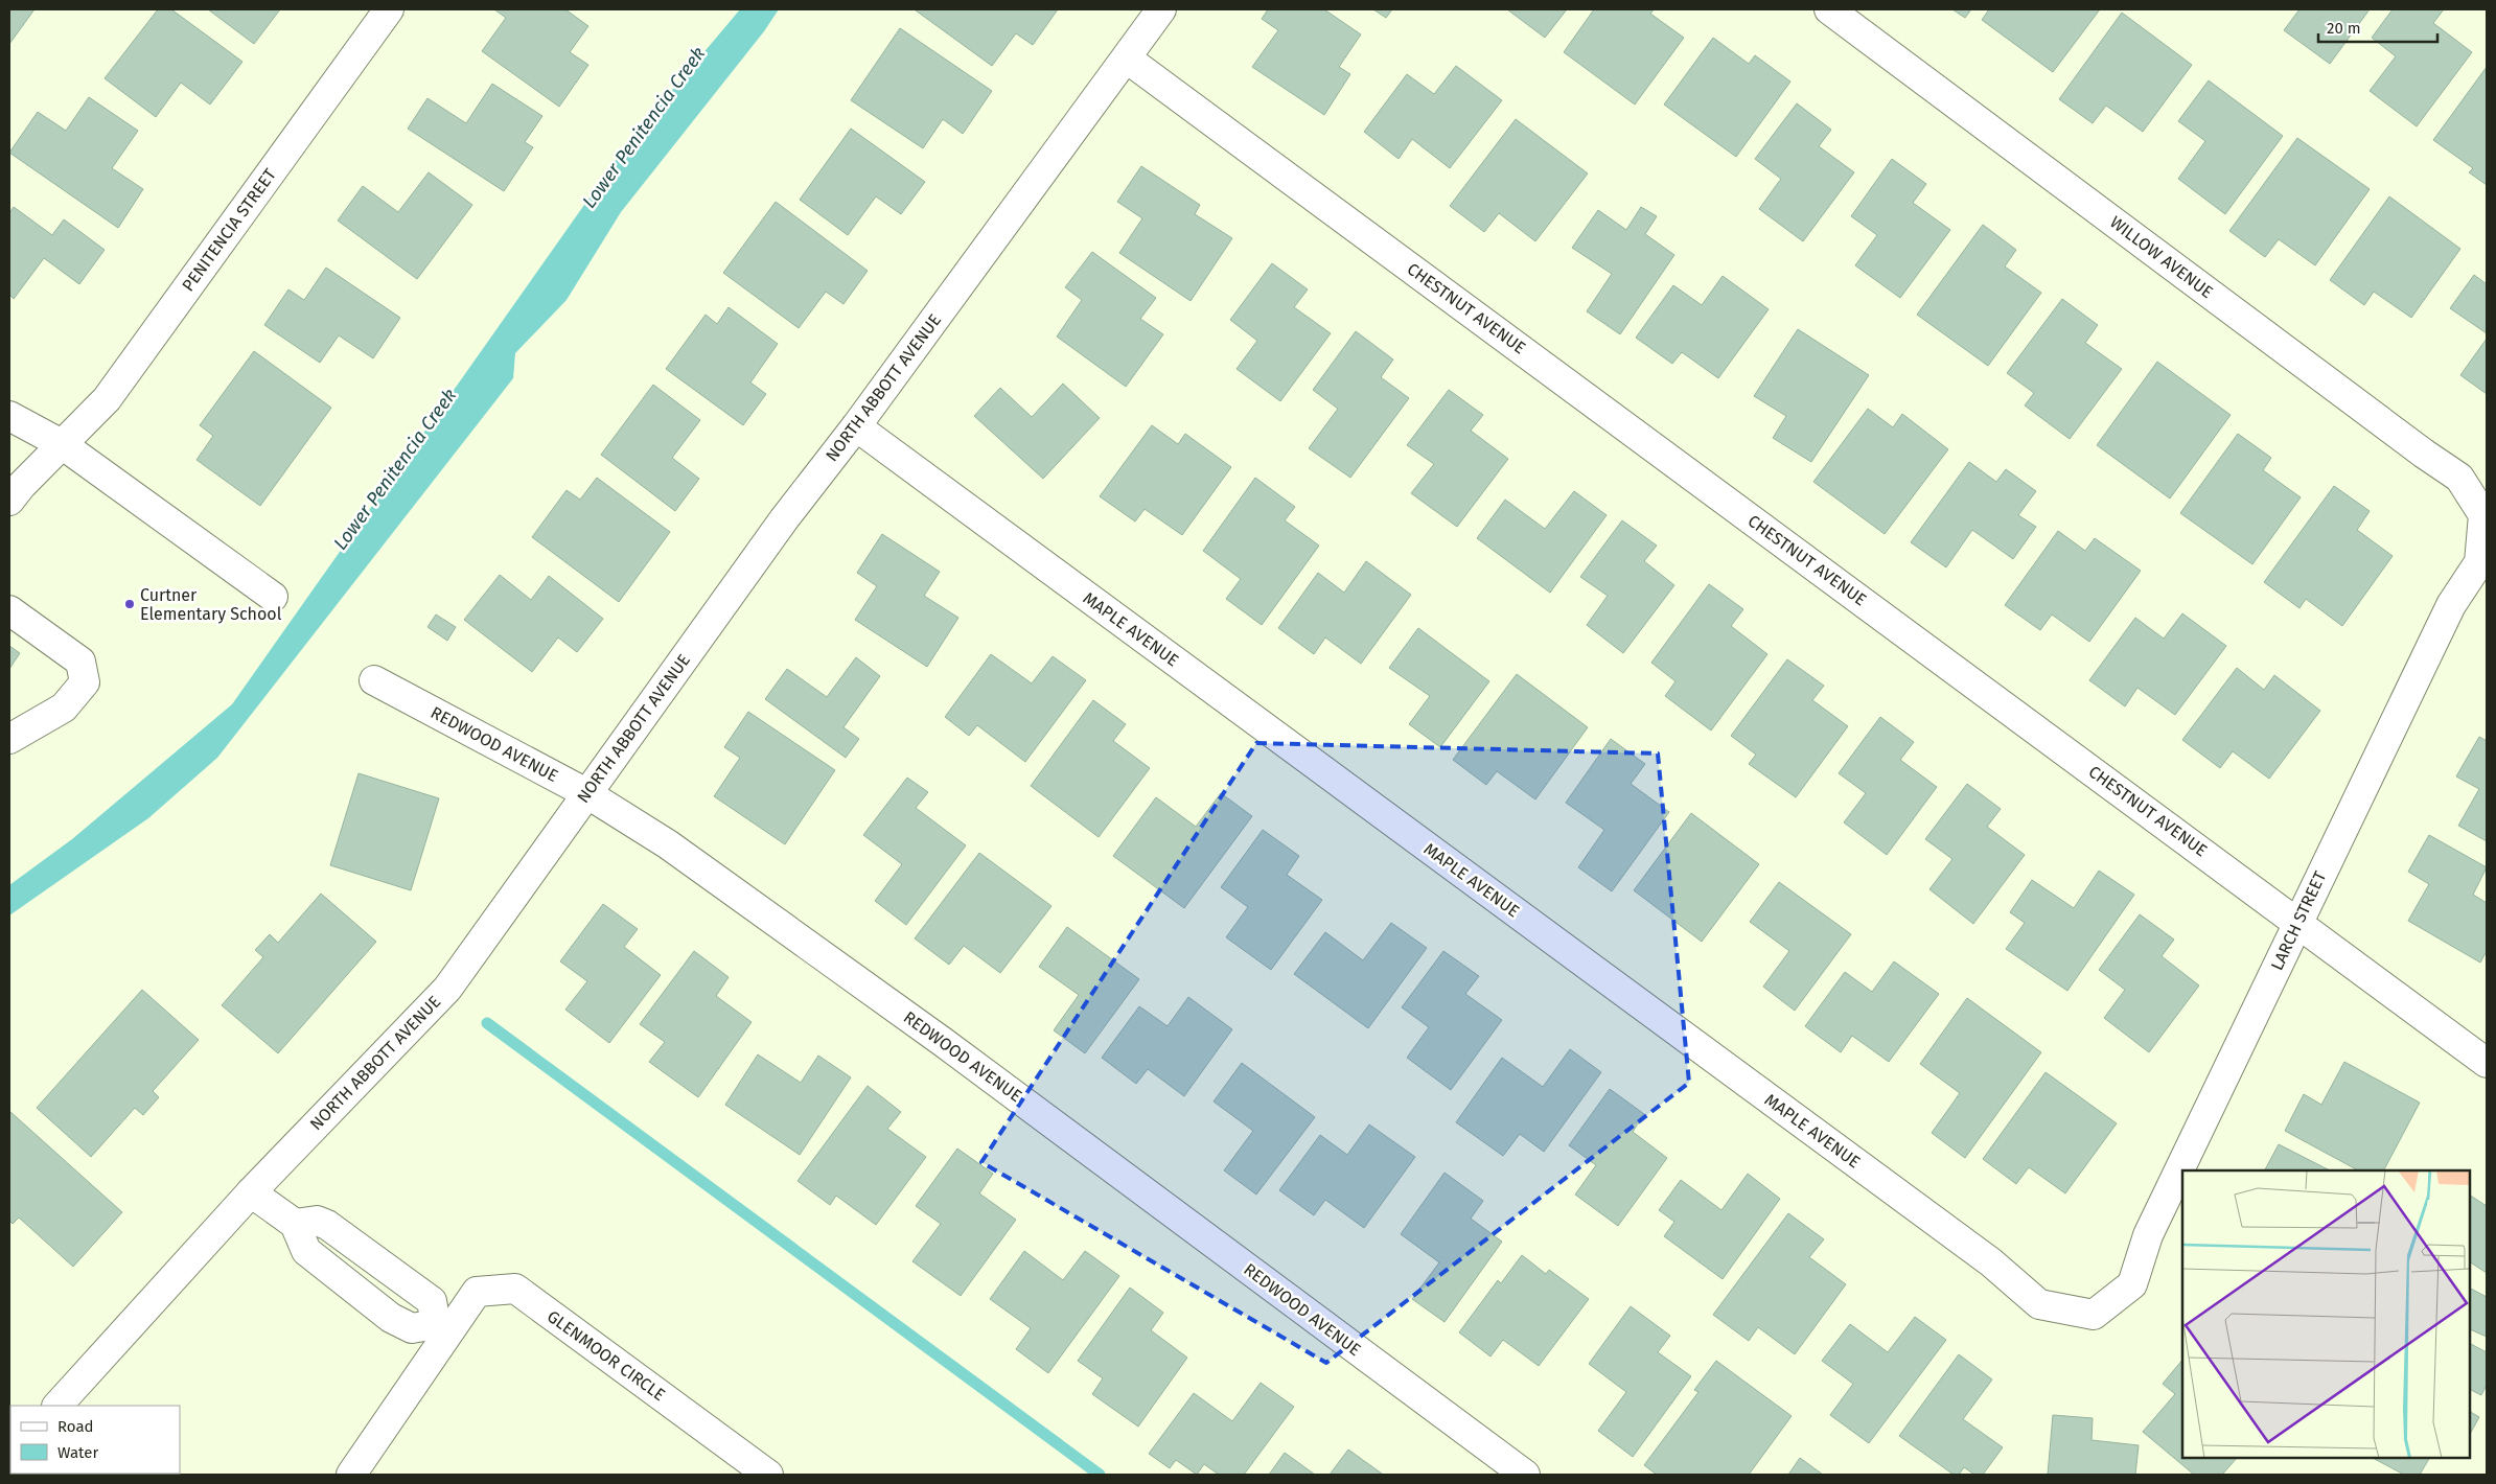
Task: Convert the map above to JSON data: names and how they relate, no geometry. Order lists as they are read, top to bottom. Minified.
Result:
{"streets":{"street":["PENITENCIA STREET","WILLOW AVENUE","CHESTNUT AVENUE","NORTH ABBOTT AVENUE","MAPLE AVENUE","REDWOOD AVENUE","LARCH STREET","GLENMOOR CIRCLE"]},"crossings":[["WILLOW AVENUE","LARCH STREET"],["CHESTNUT AVENUE","NORTH ABBOTT AVENUE"],["CHESTNUT AVENUE","LARCH STREET"],["NORTH ABBOTT AVENUE","MAPLE AVENUE"],["NORTH ABBOTT AVENUE","REDWOOD AVENUE"],["MAPLE AVENUE","LARCH STREET"]],"water":["Lower Penitencia Creek"],"places":["Curtner Elementary School"],"legend":["Road","Water"],"scale_bar":"20 m"}
